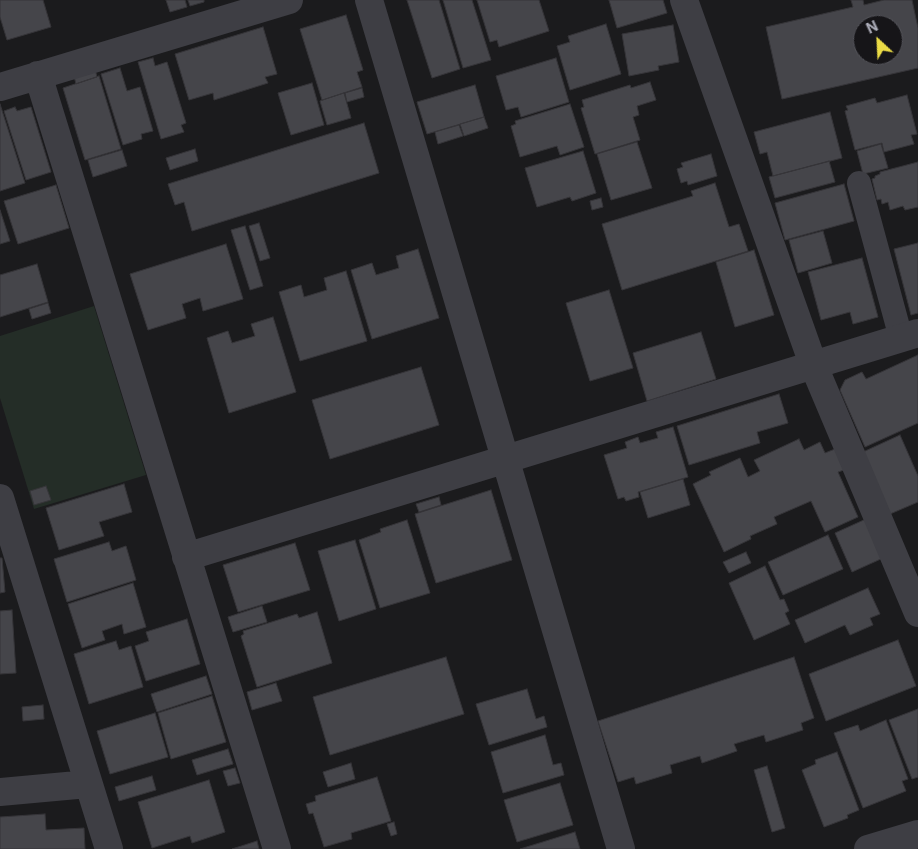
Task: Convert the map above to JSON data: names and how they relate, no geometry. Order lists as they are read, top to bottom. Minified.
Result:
{"north":"top left"}
